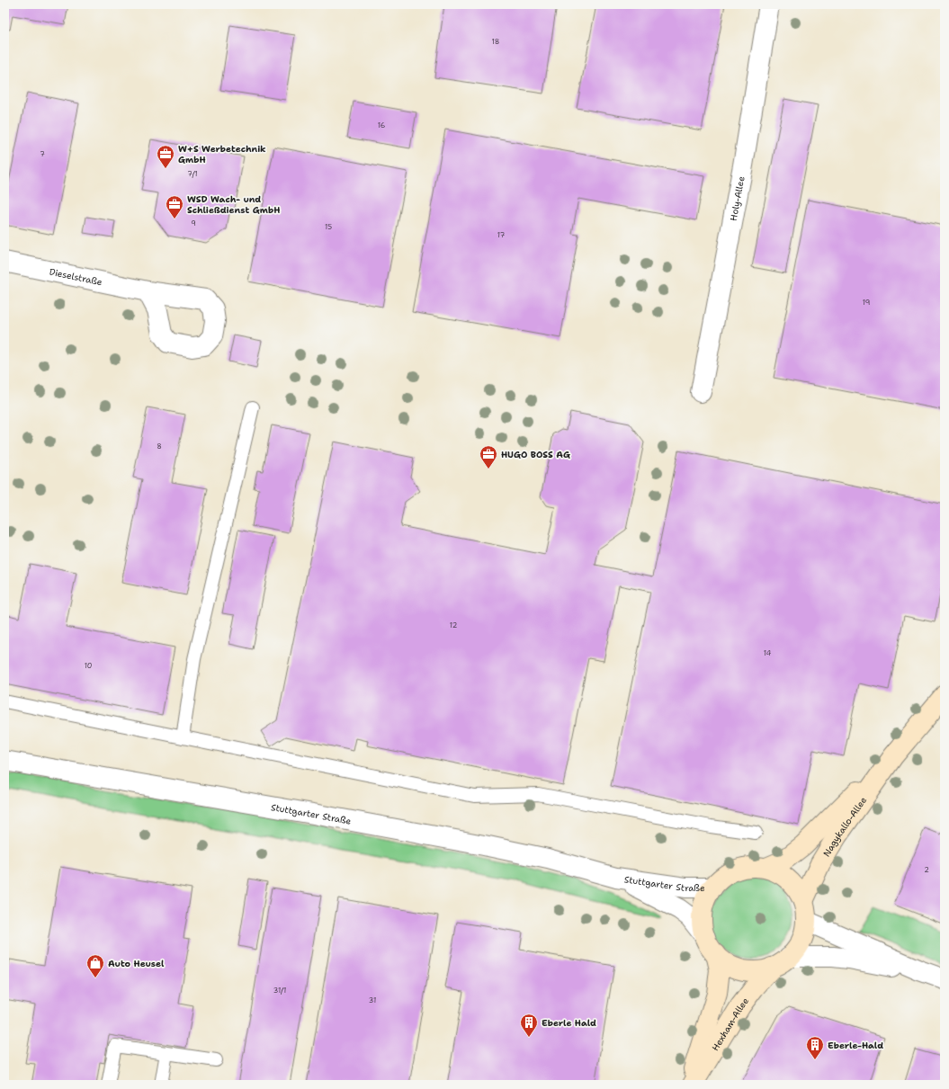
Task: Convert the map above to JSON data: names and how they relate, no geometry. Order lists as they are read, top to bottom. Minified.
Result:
{"streets":{"main road":["Nagykallo-Allee","Hexham-Allee"],"street":["Holy-Allee","Dieselstraße","Stuttgarter Straße"]},"crossings":[["Stuttgarter Straße","Nagykallo-Allee"],["Stuttgarter Straße","Hexham-Allee"],["Nagykallo-Allee","Hexham-Allee"]],"places":{"office":["W+S Werbetechnik GmbH","WSD Wach- und Schließdienst GmbH","HUGO BOSS AG"],"shop":["Auto Heusel"],"building":["Eberle Hald","Eberle-Hald"]},"house_numbers":["18","16","7","7/1","9","15","17","19","8","12","14","10","2","31/1","31"]}
